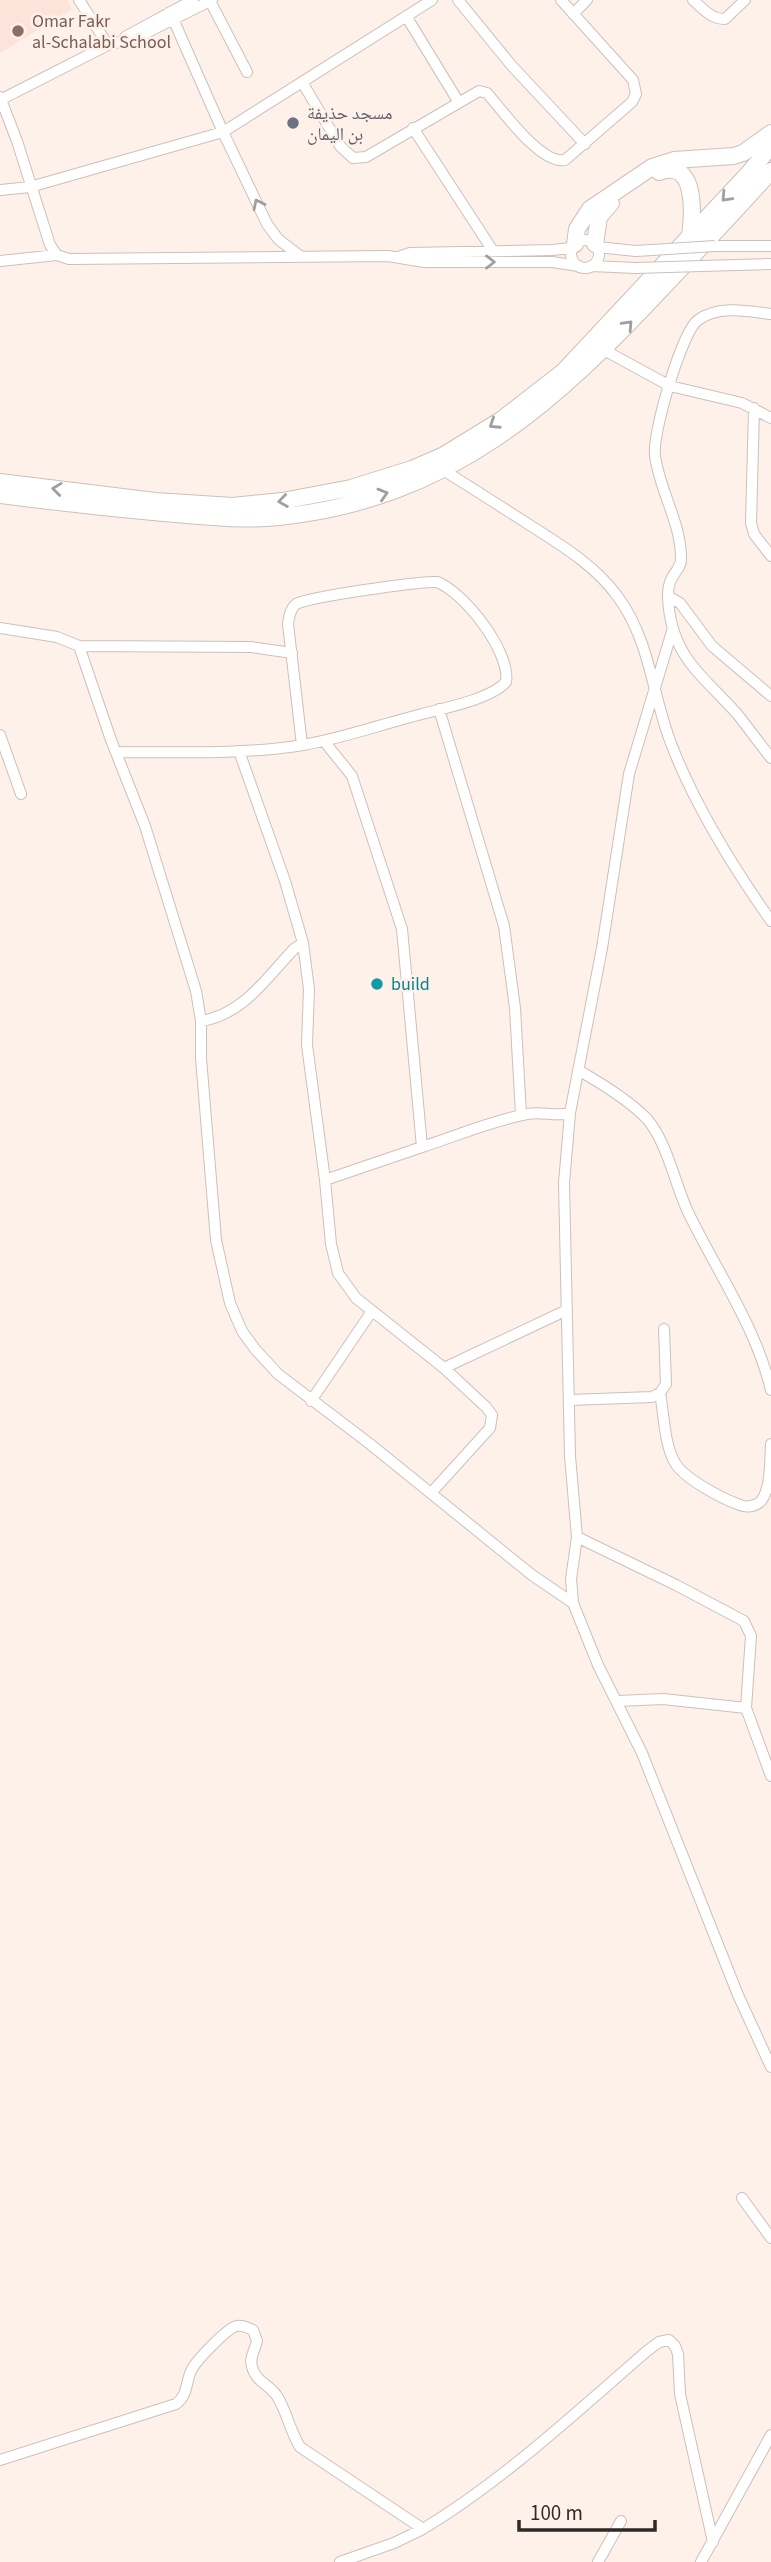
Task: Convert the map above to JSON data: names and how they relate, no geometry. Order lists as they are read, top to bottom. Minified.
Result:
{"places":["Omar Fakr al-Schalabi School","مسجد حذيفة بن اليمان","build"],"scale_bar":"100 m"}
